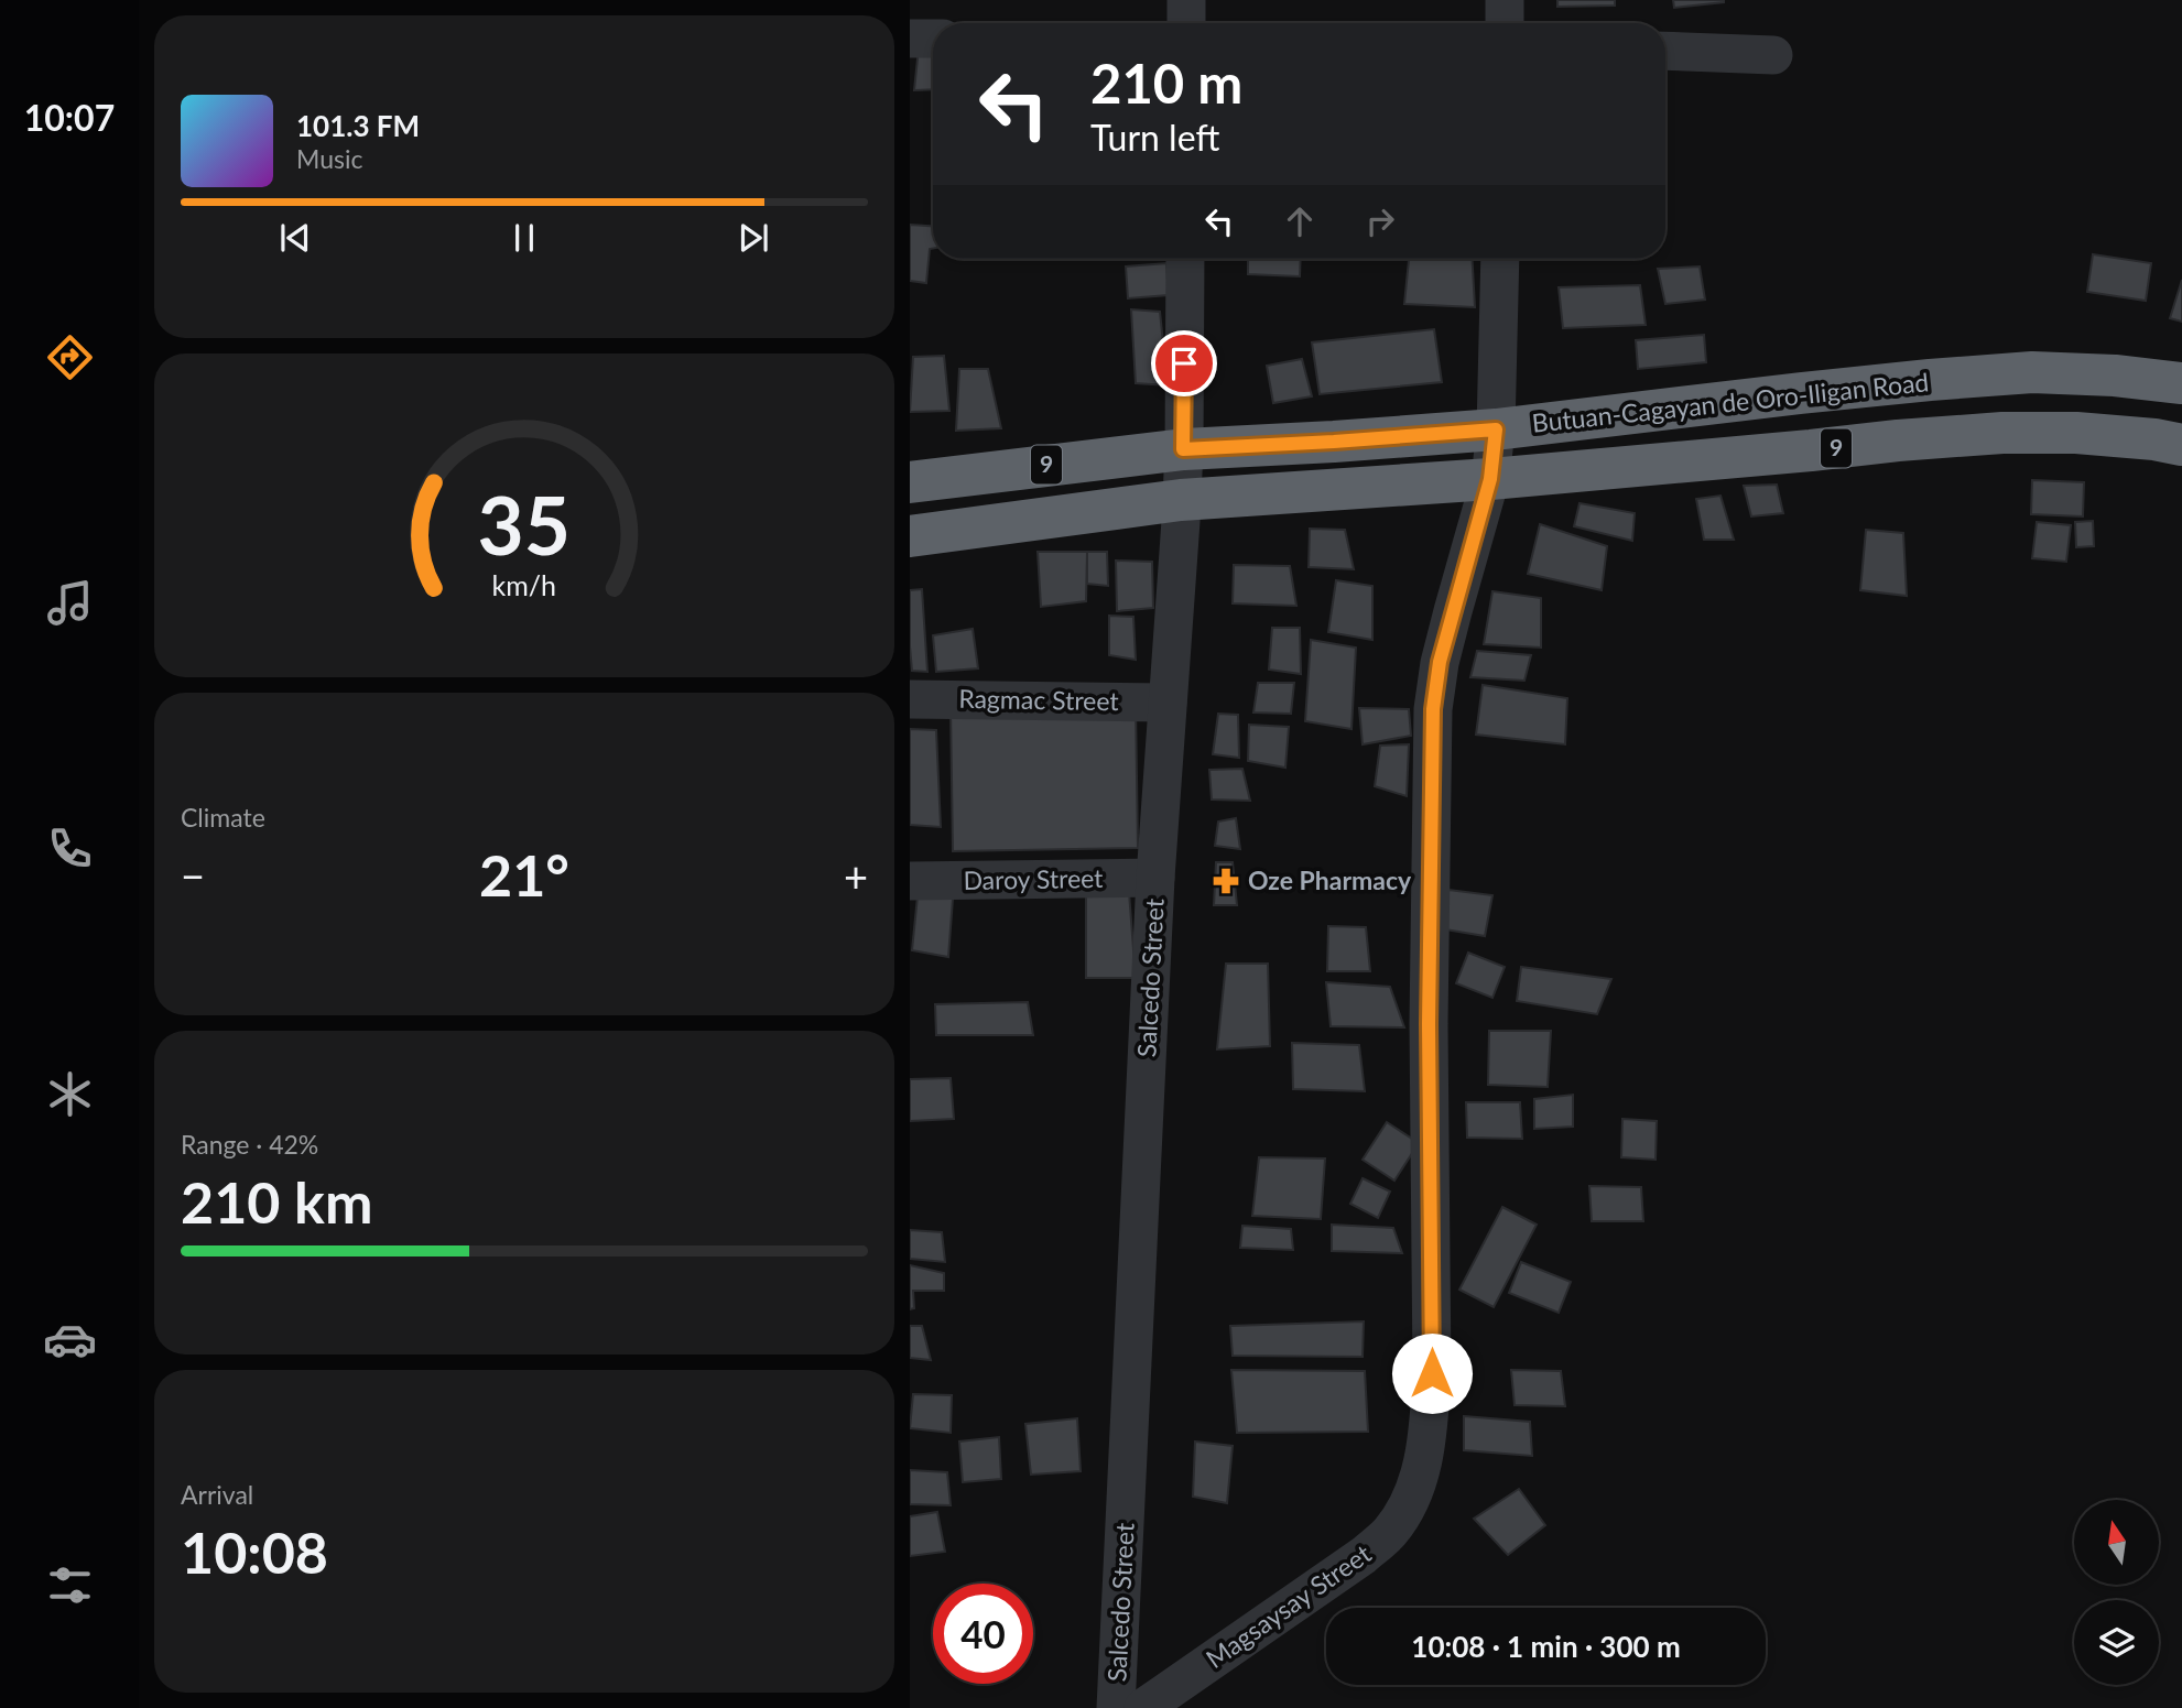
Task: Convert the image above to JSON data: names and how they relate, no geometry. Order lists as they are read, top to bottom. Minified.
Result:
{"streets":{"highway":["Butuan-Cagayan de Oro-Iligan Road","9"],"street":["Ragmac Street","Daroy Street","Salcedo Street","Magsaysay Street"]},"crossings":[["Butuan-Cagayan de Oro-Iligan Road","Salcedo Street"],["Butuan-Cagayan de Oro-Iligan Road","Magsaysay Street"],["Ragmac Street","Salcedo Street"],["Daroy Street","Salcedo Street"]],"places":{"pharmacy":["Oze Pharmacy"]},"north":"top","page":{"tabs":"10:07","turn":["210 m","Turn left"],"song":["101.3 FM","Music"],"tile":["Climate",["Range · 42%","210 km"],["Arrival","10:08"]],"heat":["−","21°","+"],"limit":"40","trip":"10:08 · 1 min · 300 m","gauge":["35","km/h"]}}
